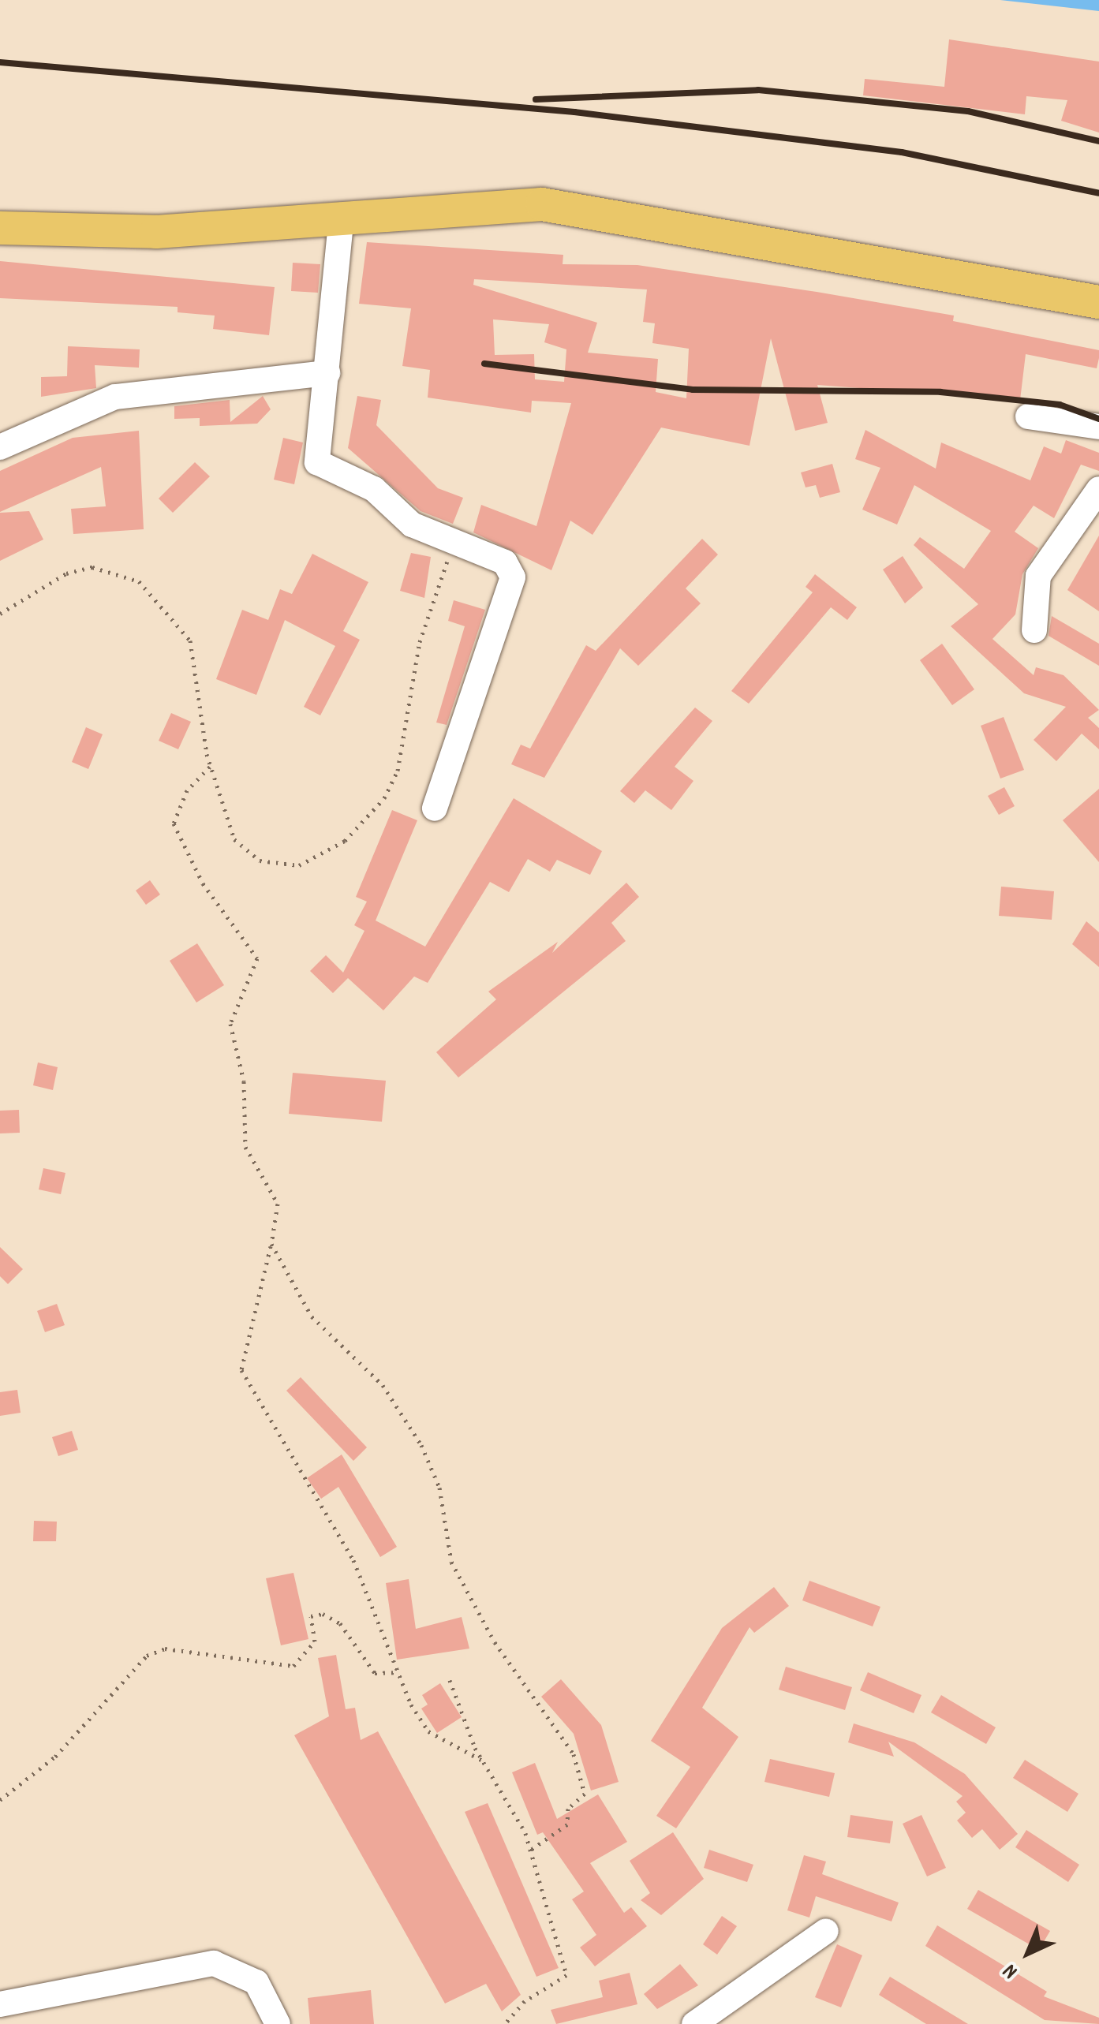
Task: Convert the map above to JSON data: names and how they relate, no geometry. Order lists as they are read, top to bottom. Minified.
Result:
{"north":"bottom left"}
